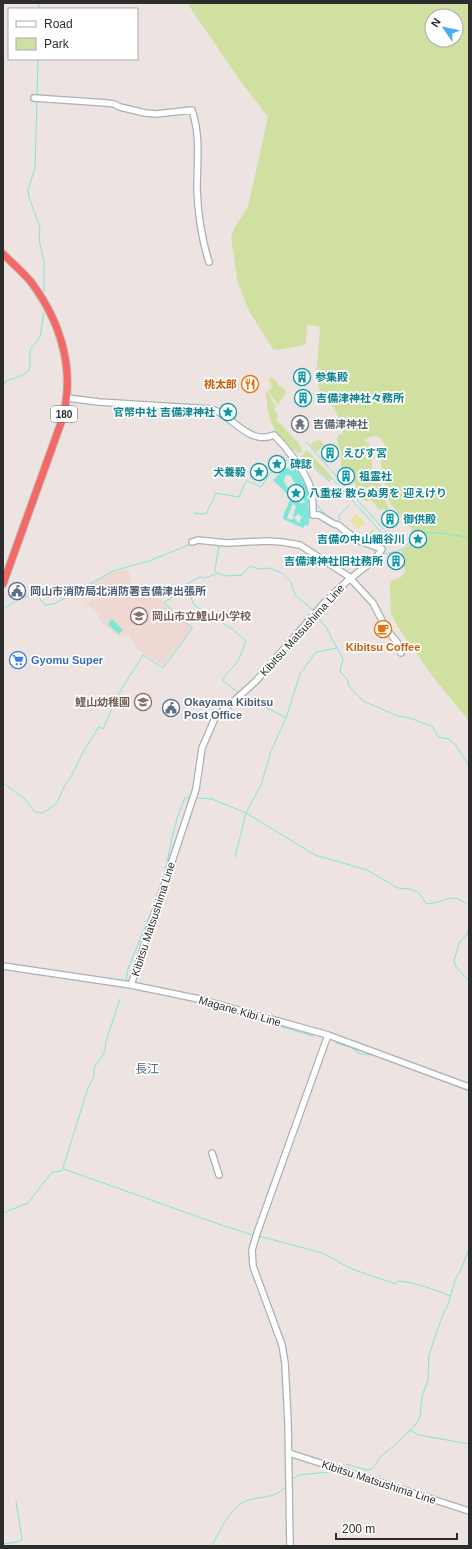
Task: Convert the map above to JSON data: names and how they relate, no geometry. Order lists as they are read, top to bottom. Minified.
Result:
{"streets":{"highway":["180"],"main road":["Kibitsu Matsushima Line","Magane Kibi Line"]},"crossings":[["180","Kibitsu Matsushima Line"],["Kibitsu Matsushima Line","Magane Kibi Line"]],"districts":["長江"],"places":{"building":["参集殿","吉備津神社々務所","えびす宮","祖霊社","御供殿","吉備津神社旧社務所"],"restaurant":["桃太郎"],"place":["官幣中社 吉備津神社","碑誌","犬養毅","八重桜 散らぬ男を 迎えけり","吉備の中山細谷川"],"temple":["吉備津神社"],"public building":["岡山市消防局北消防署吉備津出張所","Okayama Kibitsu Post Office"],"school or university":["岡山市立鯉山小学校","鯉山幼稚園"],"cafe":["Kibitsu Coffee"],"supermarket":["Gyomu Super"]},"legend":["Road","Park"],"scale_bar":"200 m","north":"top left"}
